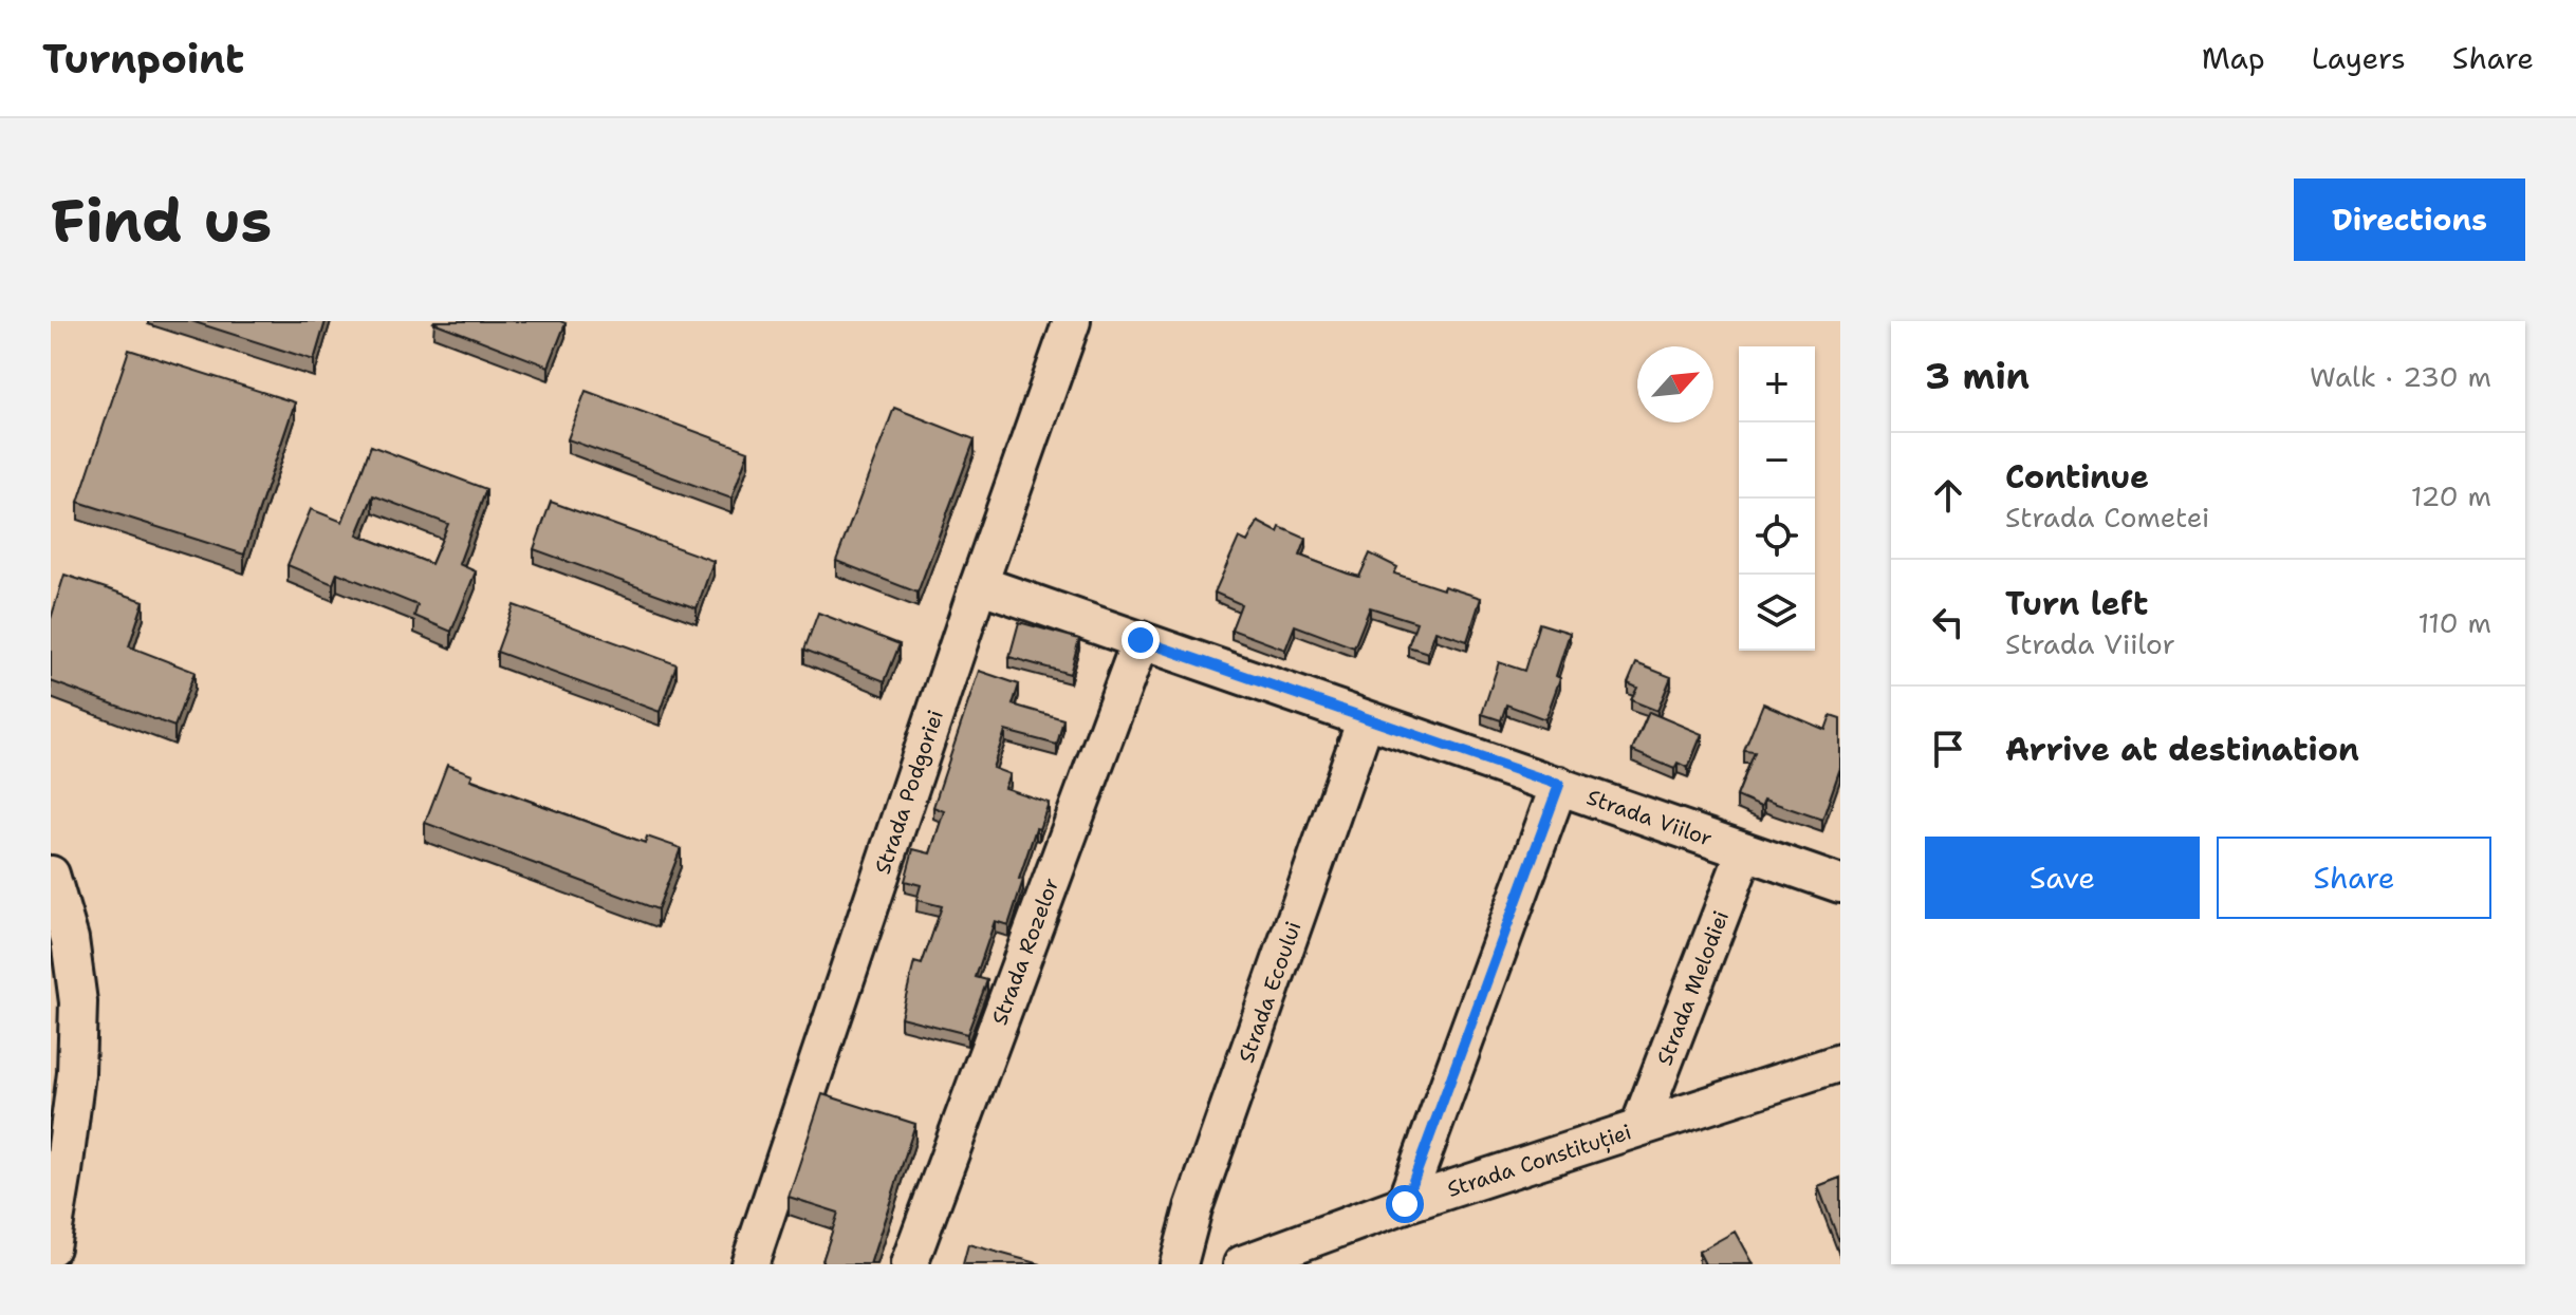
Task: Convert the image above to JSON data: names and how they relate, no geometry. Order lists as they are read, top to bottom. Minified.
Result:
{"streets":{"street":["Strada Podgoriei","Strada Viilor","Strada Rozelor","Strada Melodiei","Strada Ecoului","Strada Constituției"]},"crossings":[["Strada Podgoriei","Strada Viilor"],["Strada Viilor","Strada Rozelor"],["Strada Viilor","Strada Melodiei"],["Strada Viilor","Strada Ecoului"],["Strada Melodiei","Strada Constituției"]],"north":"top right","page":{"header":"Turnpoint","nav":["Map","Layers","Share"],"buttons":["Directions",["Save","Share"]],"title":"Find us","heading":["3 min","Walk · 230 m"],"map_buttons":["+","−"],"list":[["Continue","Strada Cometei","120 m"],["Turn left","Strada Viilor","110 m"],"Arrive at destination"]}}
